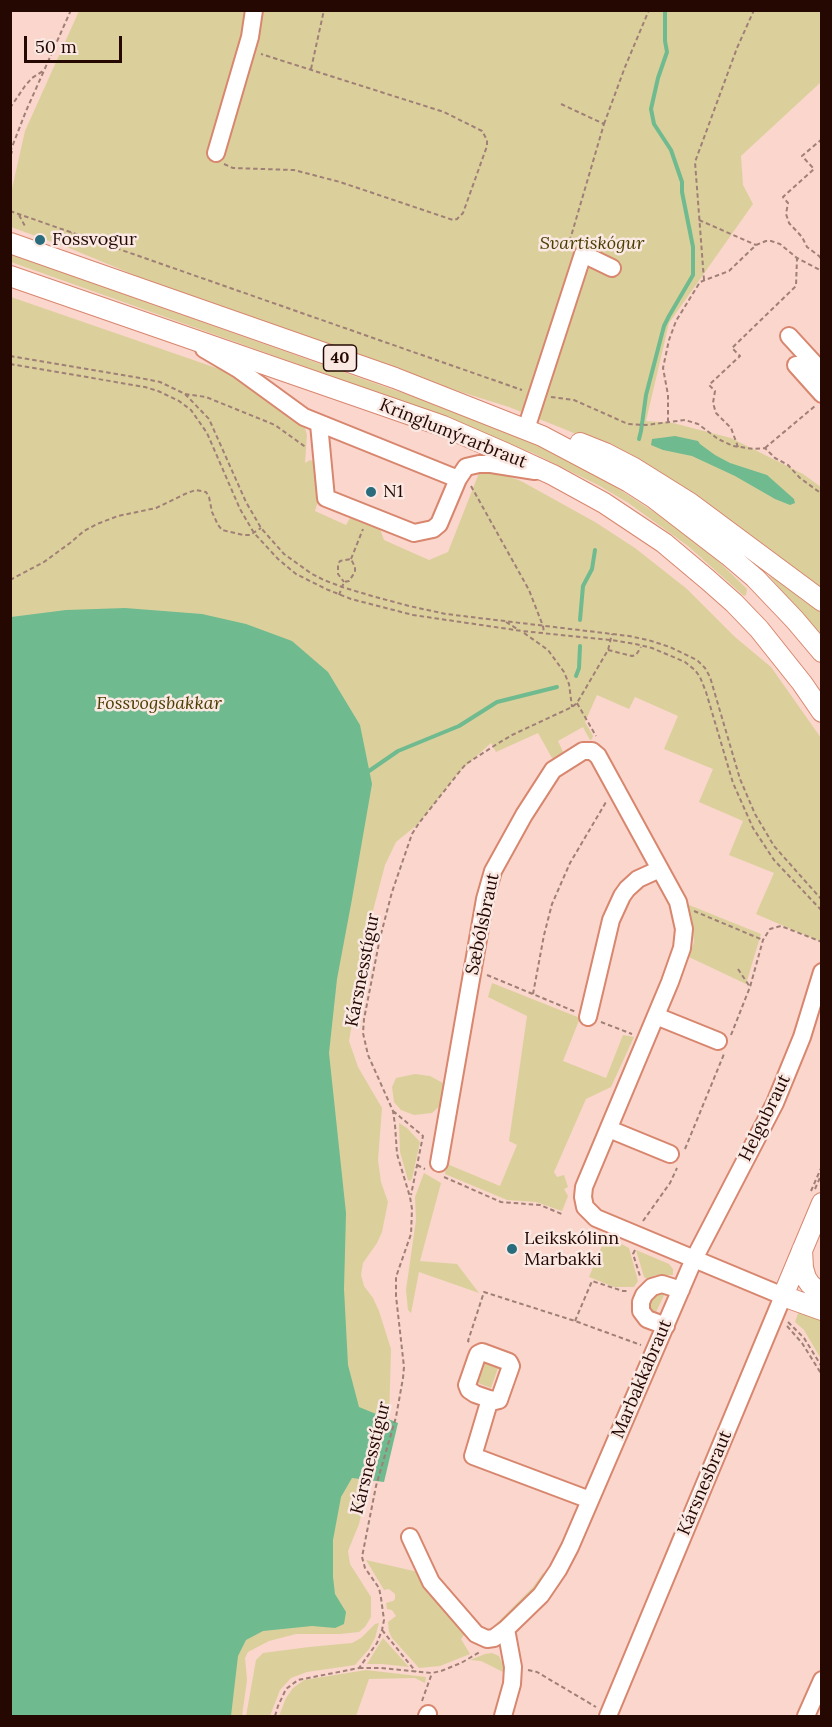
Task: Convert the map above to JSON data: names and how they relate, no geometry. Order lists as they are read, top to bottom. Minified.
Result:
{"streets":{"main road":["40","Kringlumýrarbraut","Kársnesbraut"],"street":["Sæbólsbraut","Helgubraut","Marbakkabraut"],"path":["Kársnesstígur"]},"crossings":[["Sæbólsbraut","Helgubraut"],["Sæbólsbraut","Marbakkabraut"],["Sæbólsbraut","Kársnesbraut"],["Helgubraut","Marbakkabraut"]],"parks":["Svartiskógur","Fossvogsbakkar"],"places":["Fossvogur","N1","Leikskólinn Marbakki"],"scale_bar":"50 m"}
